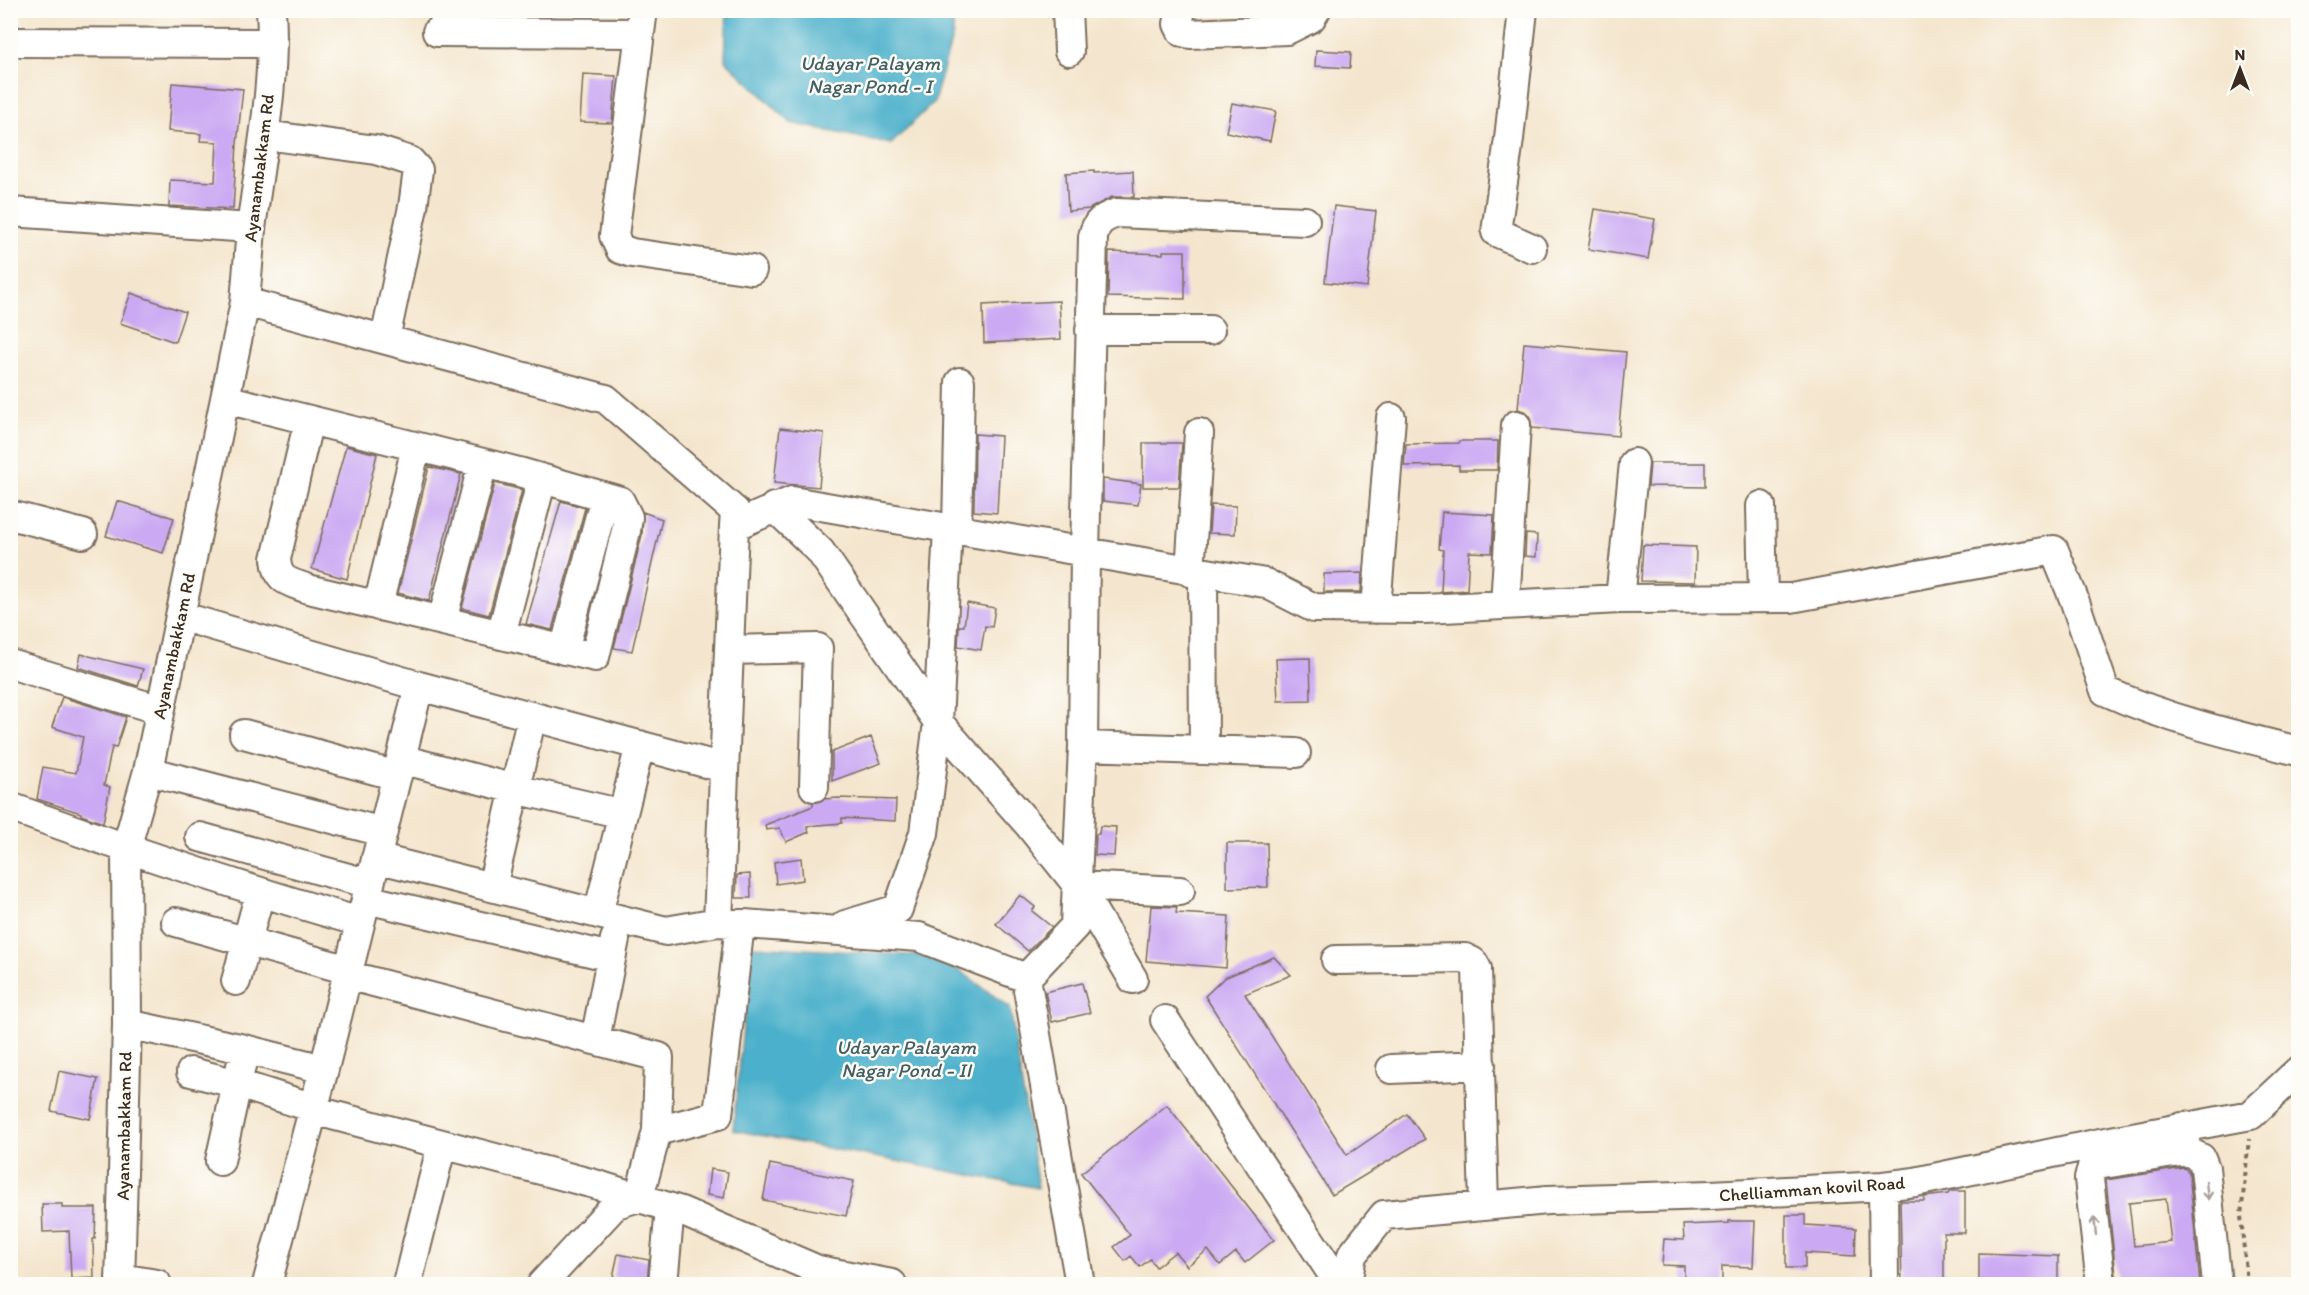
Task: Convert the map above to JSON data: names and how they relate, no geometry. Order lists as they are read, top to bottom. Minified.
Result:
{"streets":{"street":["Ayanambakkam Rd","Chelliamman kovil Road"]},"water":["Udayar Palayam Nagar Pond - I","Udayar Palayam Nagar Pond - II"],"north":"top"}
